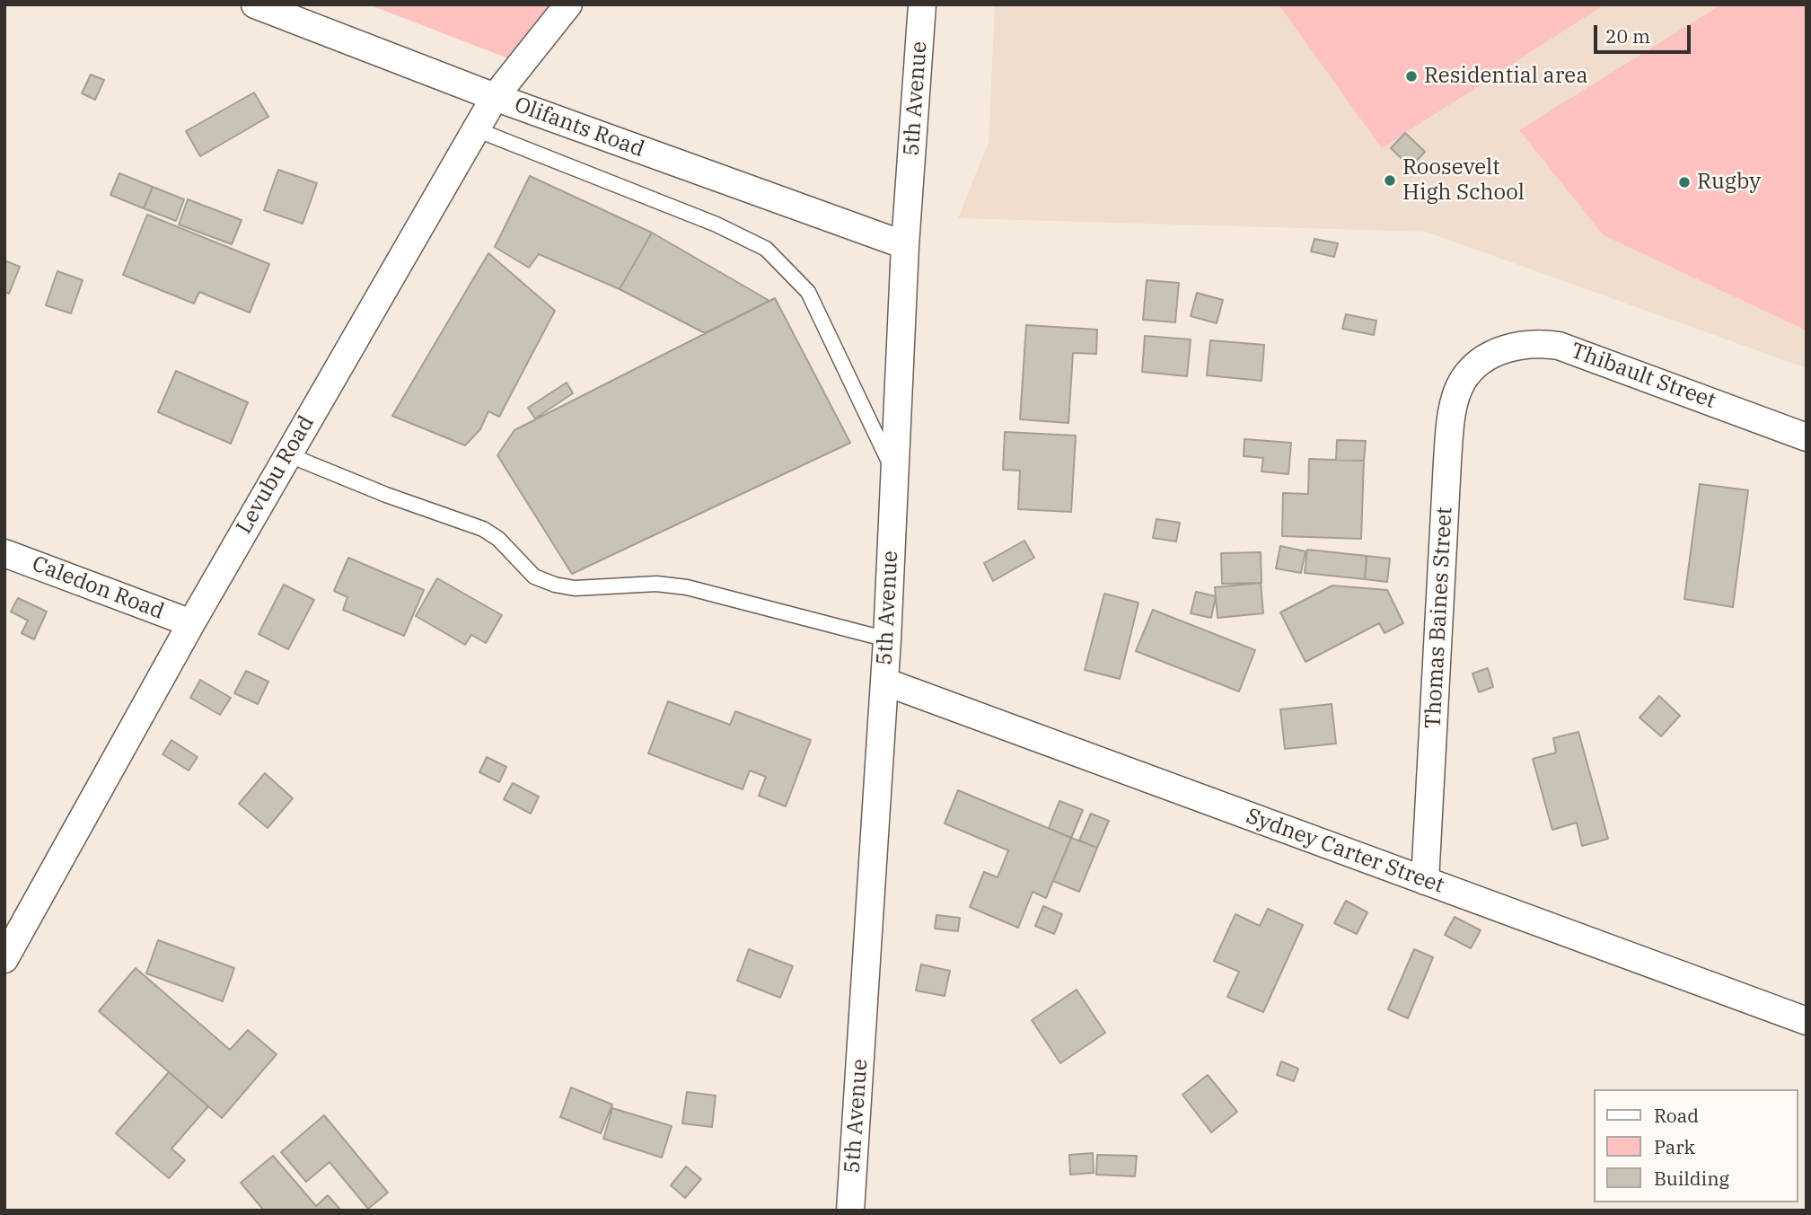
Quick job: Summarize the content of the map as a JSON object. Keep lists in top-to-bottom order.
{
  "streets": {
    "street": [
      "5th Avenue",
      "Olifants Road",
      "Thibault Street",
      "Levubu Road",
      "Caledon Road",
      "Thomas Baines Street",
      "Sydney Carter Street"
    ]
  },
  "crossings": [
    ["5th Avenue", "Olifants Road"],
    ["5th Avenue", "Sydney Carter Street"],
    ["Olifants Road", "Levubu Road"],
    ["Thibault Street", "Thomas Baines Street"],
    ["Levubu Road", "Caledon Road"],
    ["Thomas Baines Street", "Sydney Carter Street"]
  ],
  "places": ["Residential area", "Roosevelt High School", "Rugby"],
  "legend": ["Road", "Park", "Building"],
  "scale_bar": "20 m"
}
